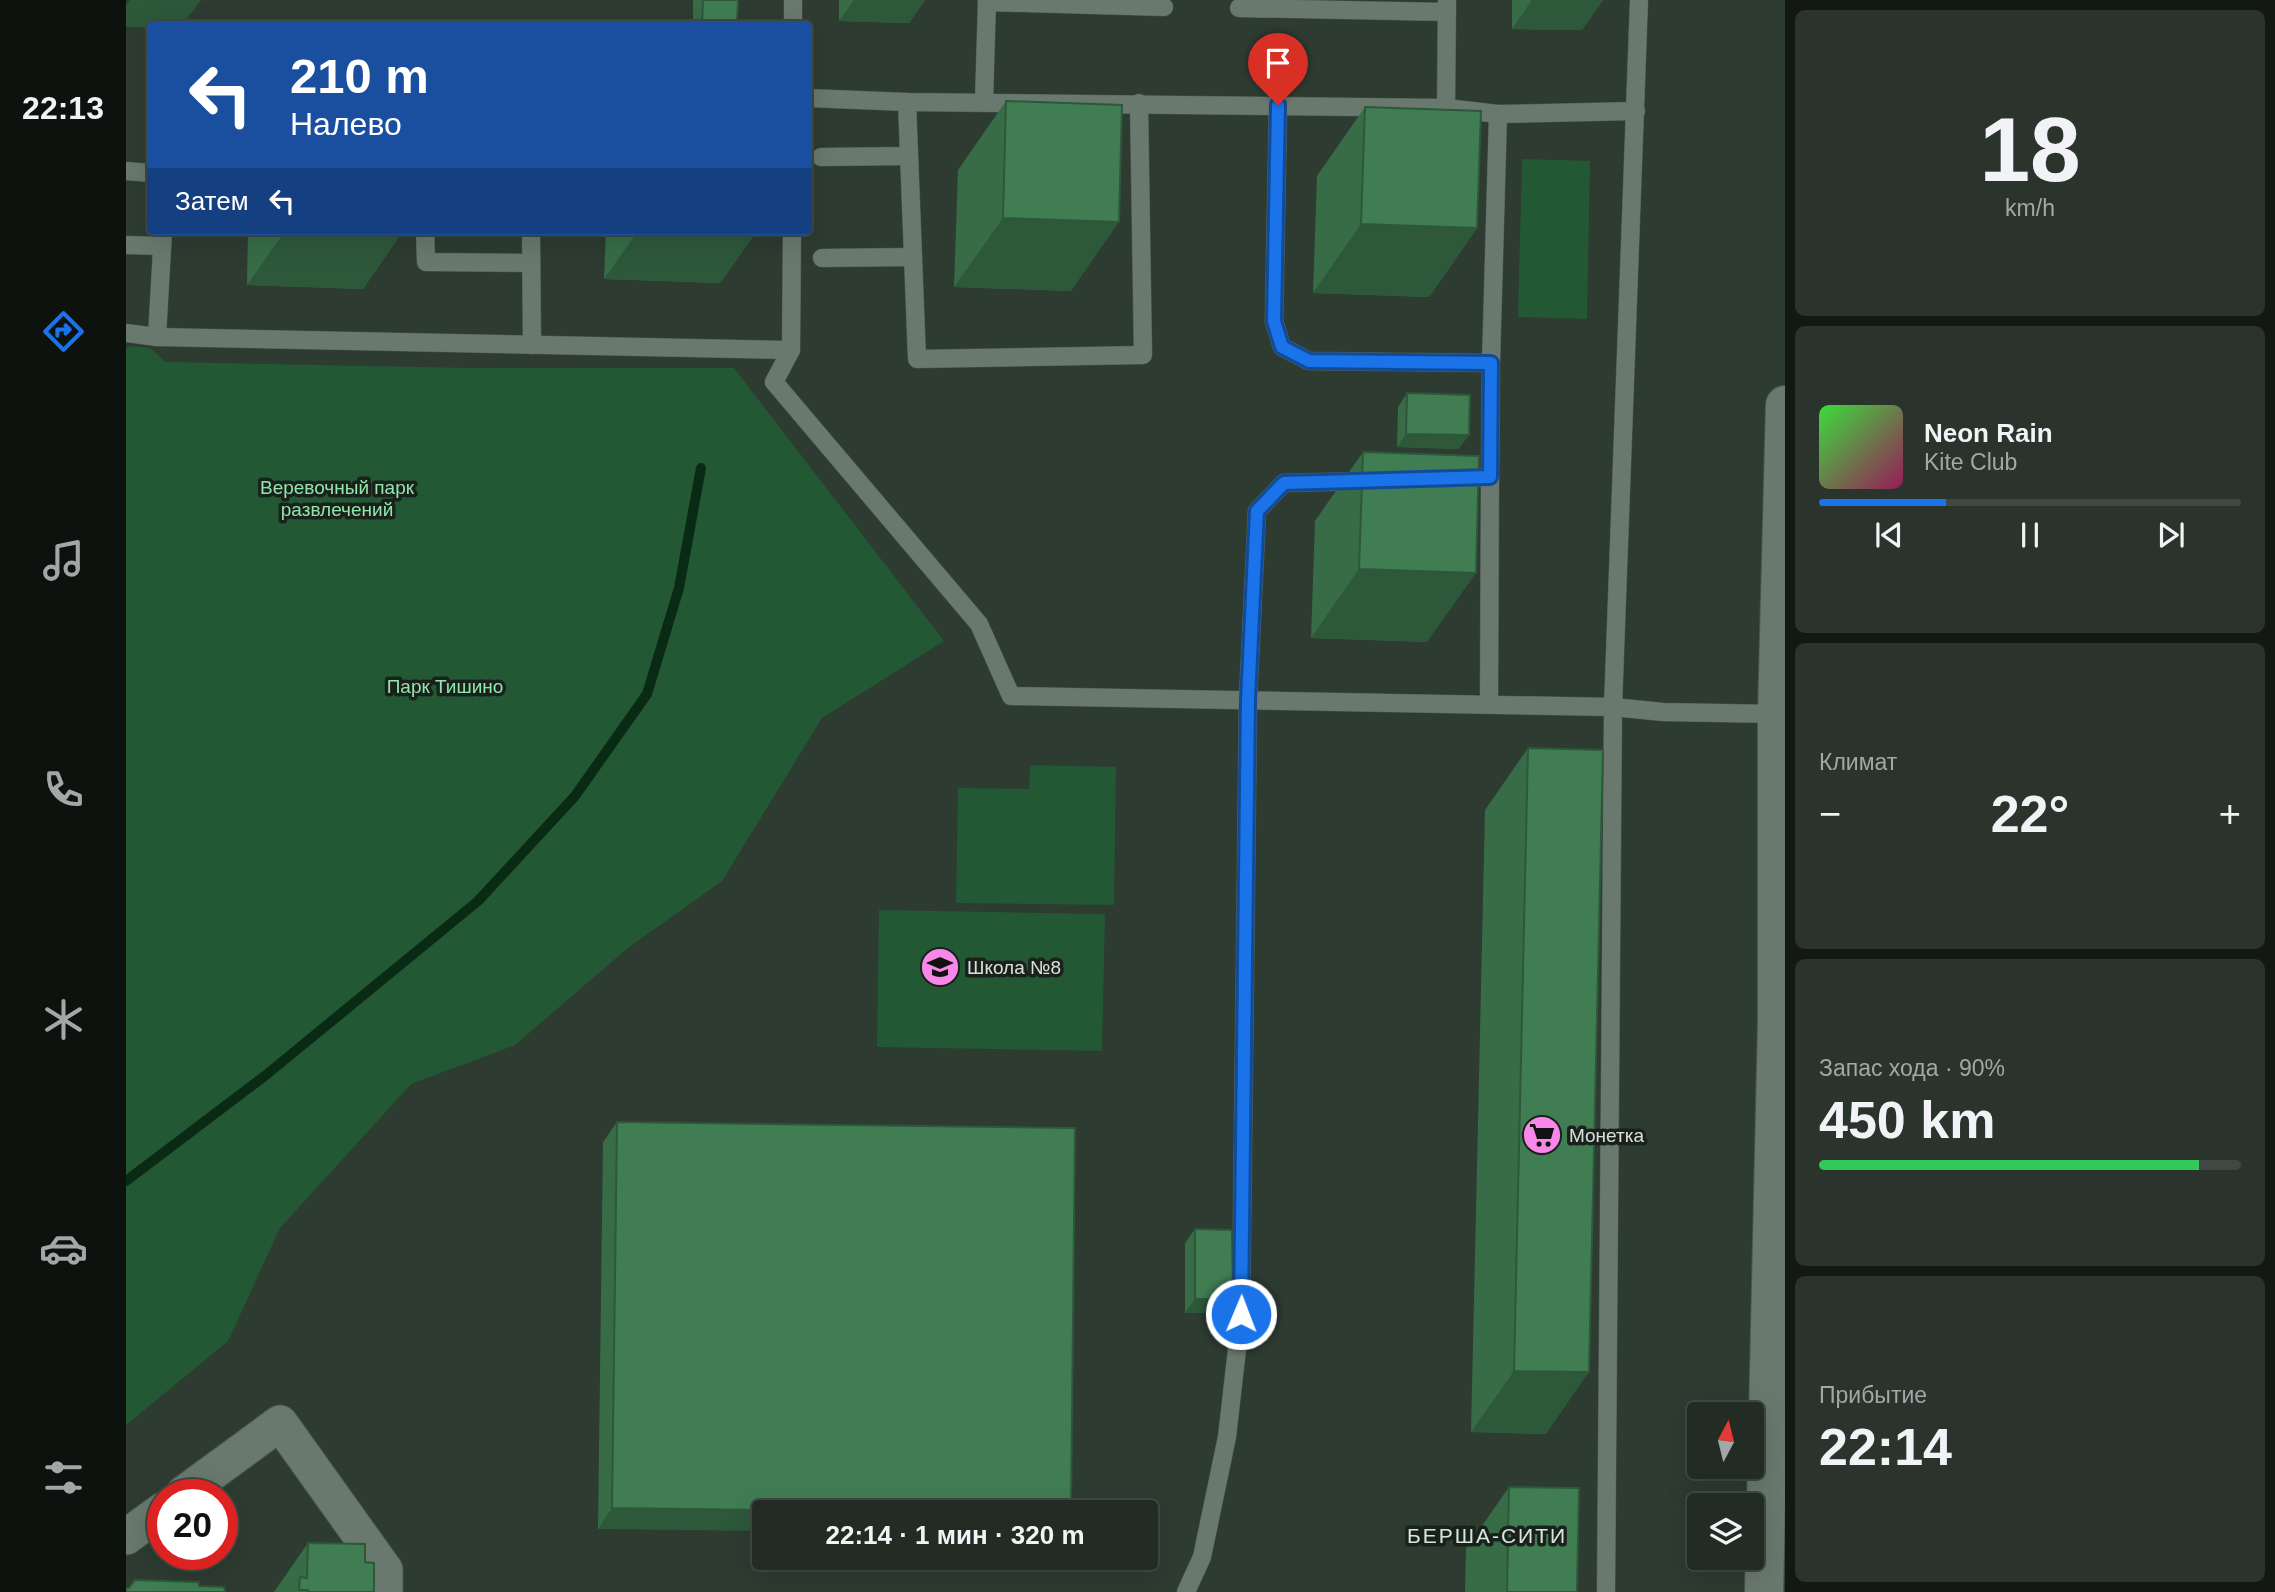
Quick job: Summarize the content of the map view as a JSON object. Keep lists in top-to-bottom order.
{
  "districts": ["БЕРША-СИТИ"],
  "parks": ["Веревочный парк развлечений", "Парк Тишино"],
  "places": {
    "school or university": ["Школа №8"],
    "supermarket": ["Монетка"]
  },
  "north": "top",
  "page": {
    "tabs": "22:13",
    "tile": [
      ["18", "km/h"],
      "Климат",
      ["Запас хода · 90%", "450 km"],
      ["Прибытие", "22:14"]
    ],
    "turn": ["210 m", "Налево"],
    "then": "Затем",
    "song": ["Neon Rain", "Kite Club"],
    "heat": ["−", "22°", "+"],
    "limit": "20",
    "trip": "22:14 · 1 мин · 320 m"
  }
}
